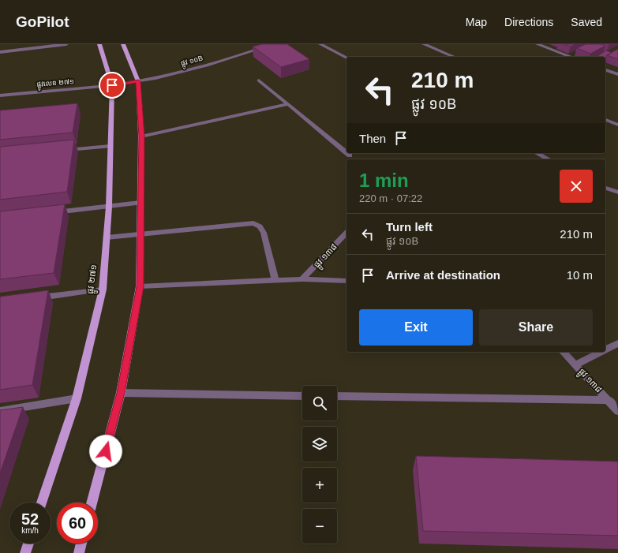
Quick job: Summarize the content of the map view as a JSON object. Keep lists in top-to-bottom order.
{
  "streets": {
    "main road": ["ផ្លូវ ២៧១"],
    "street": ["ផ្លូវ ១០B", "ផ្លូវលេខ ២៧១", "ផ្លូវ ១៣៨"]
  },
  "crossings": [
    ["ផ្លូវ ១០B", "ផ្លូវលេខ ២៧១"],
    ["ផ្លូវ ១០B", "ផ្លូវ ២៧១"],
    ["ផ្លូវលេខ ២៧១", "ផ្លូវ ២៧១"]
  ],
  "page": {
    "header": "GoPilot",
    "nav": ["Map", "Directions", "Saved"],
    "turn": ["210 m", "ផ្លូវ ១០B"],
    "then": "Then",
    "heading": ["1 min", "220 m · 07:22"],
    "list": [
      {
        "name": "Turn left",
        "note": "ផ្លូវ ១០B",
        "value": "210 m"
      },
      {
        "name": "Arrive at destination",
        "value": "10 m"
      }
    ],
    "buttons": ["Exit", "Share"],
    "map_buttons": ["+", "−"],
    "speed": "52 km/h",
    "limit": "60"
  }
}
